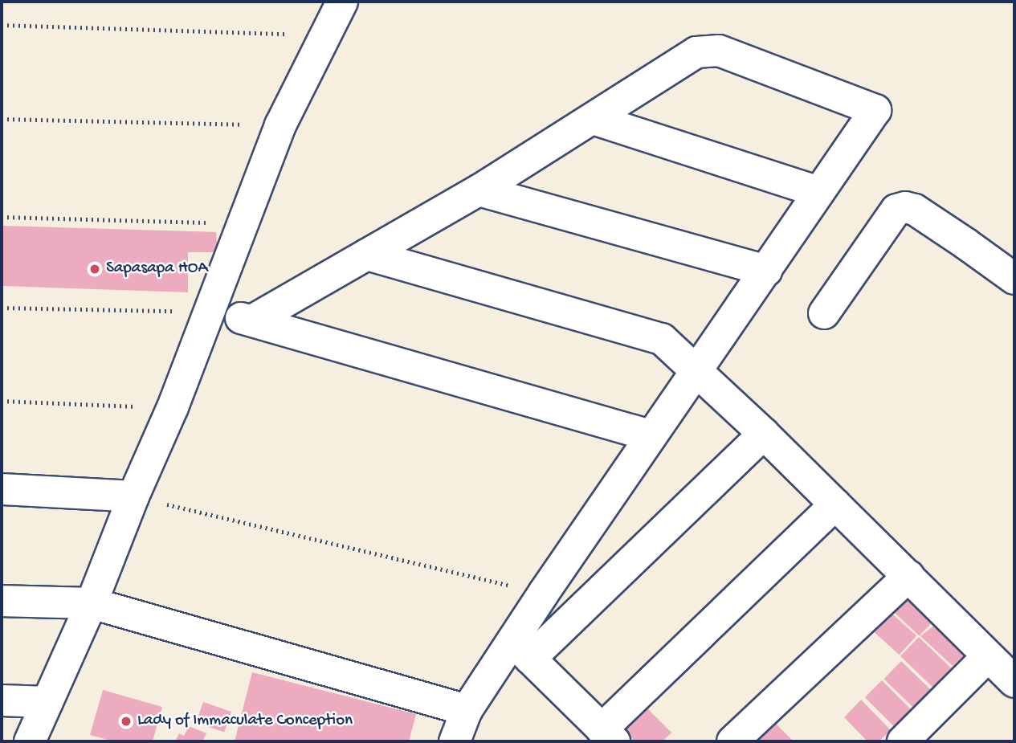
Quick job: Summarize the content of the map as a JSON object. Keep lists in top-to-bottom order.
{
  "places": ["Sapasapa HOA", "Lady of Immaculate Conception"]
}
